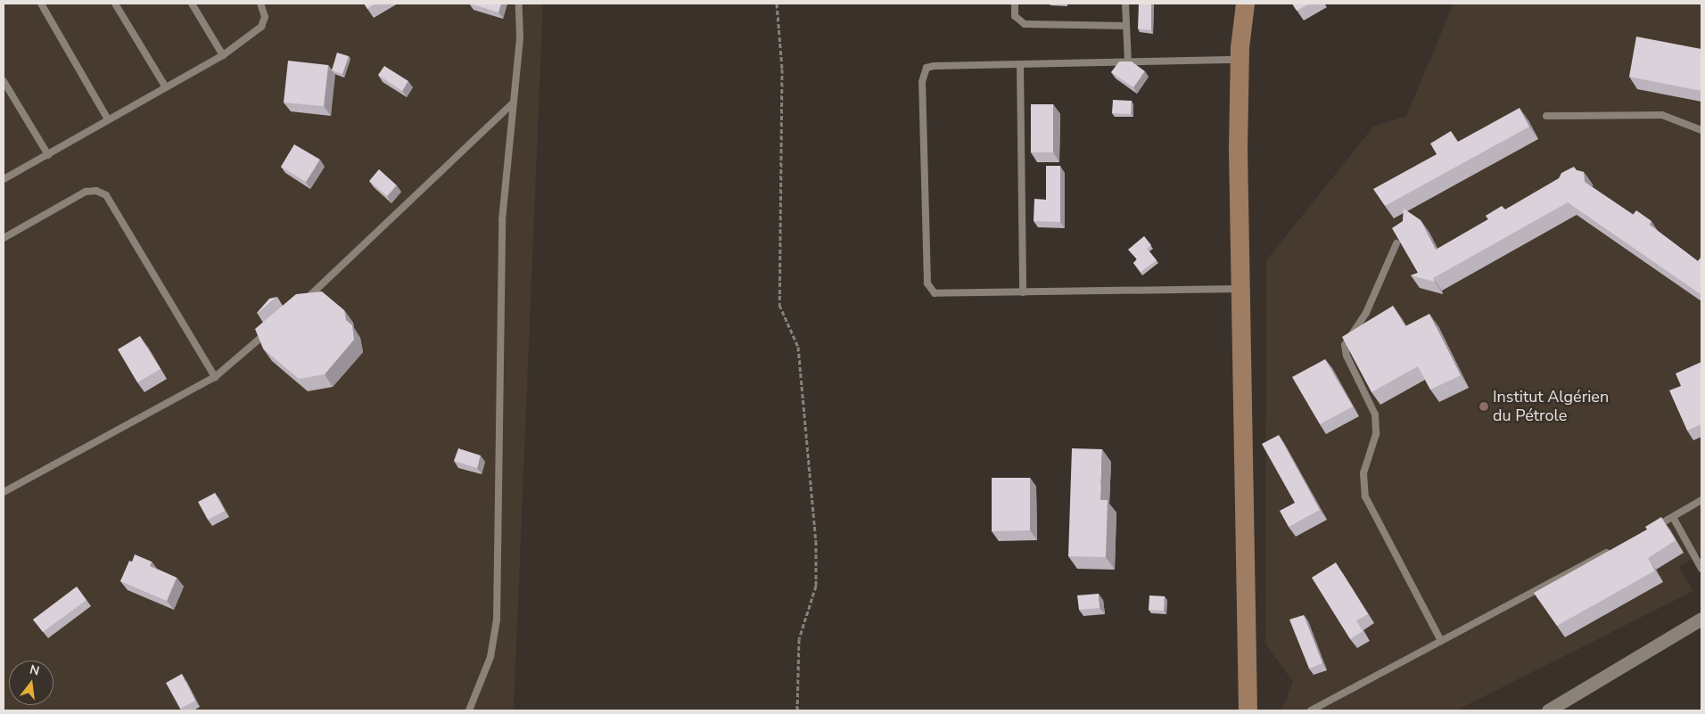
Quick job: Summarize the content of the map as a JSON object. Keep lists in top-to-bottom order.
{
  "places": ["Institut Algérien du Pétrole"],
  "north": "top"
}
